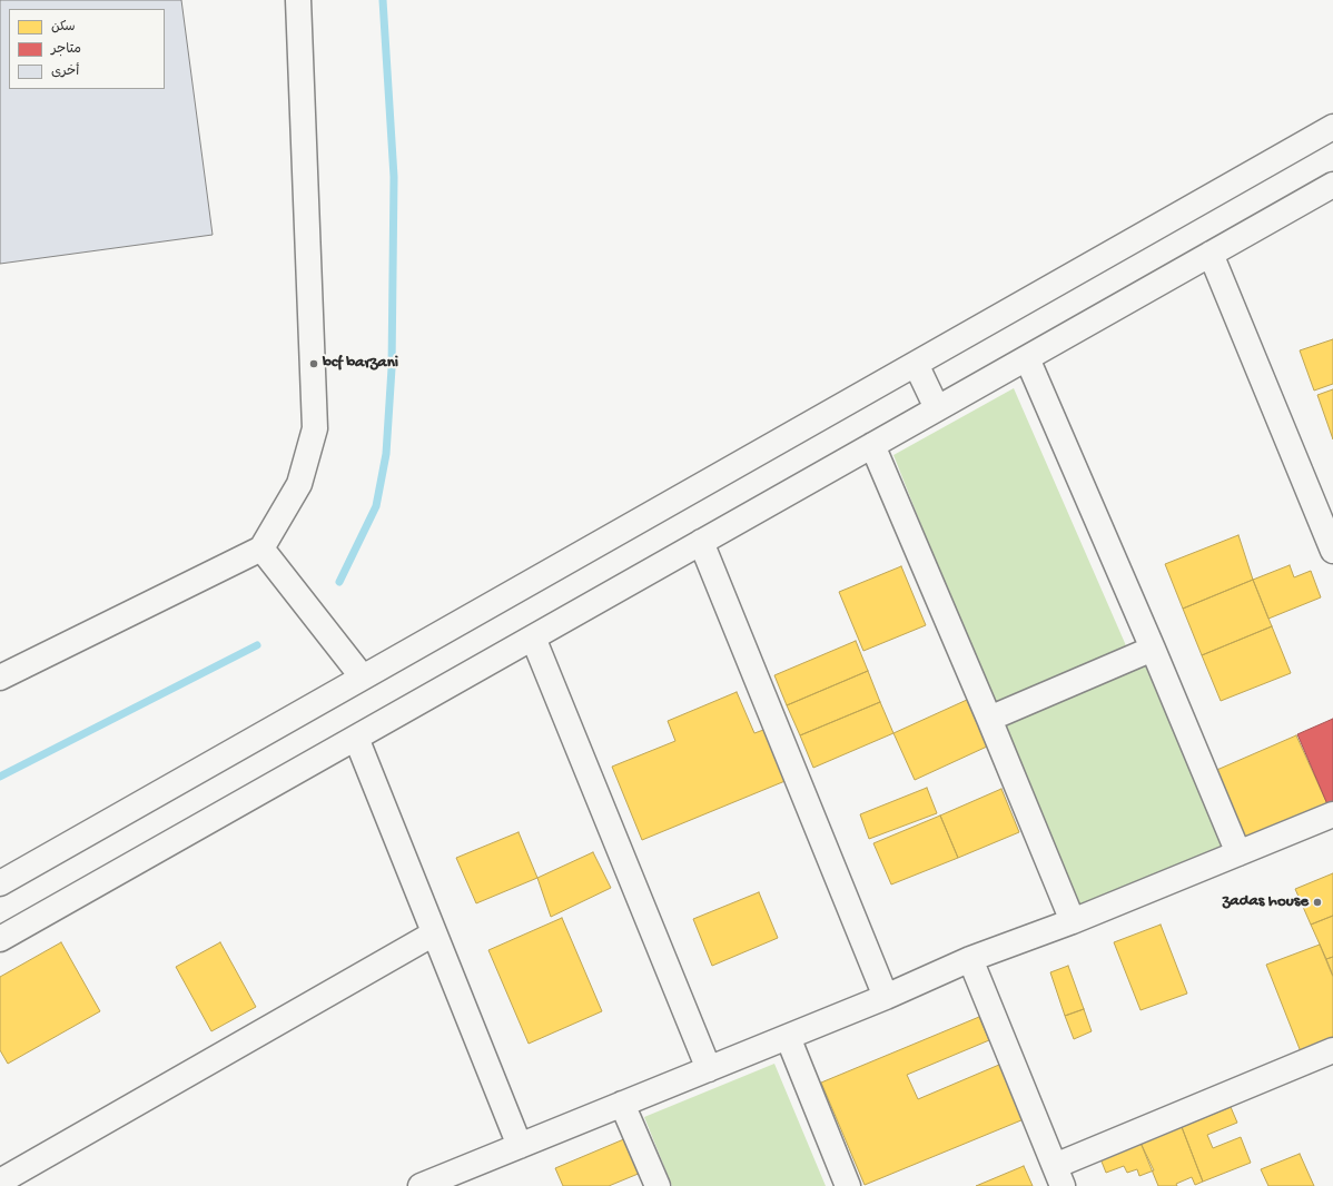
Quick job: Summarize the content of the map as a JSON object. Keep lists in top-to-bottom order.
{
  "places": ["bcf barzani", "zadas house"],
  "legend": ["سكن", "متاجر", "أخرى"]
}
